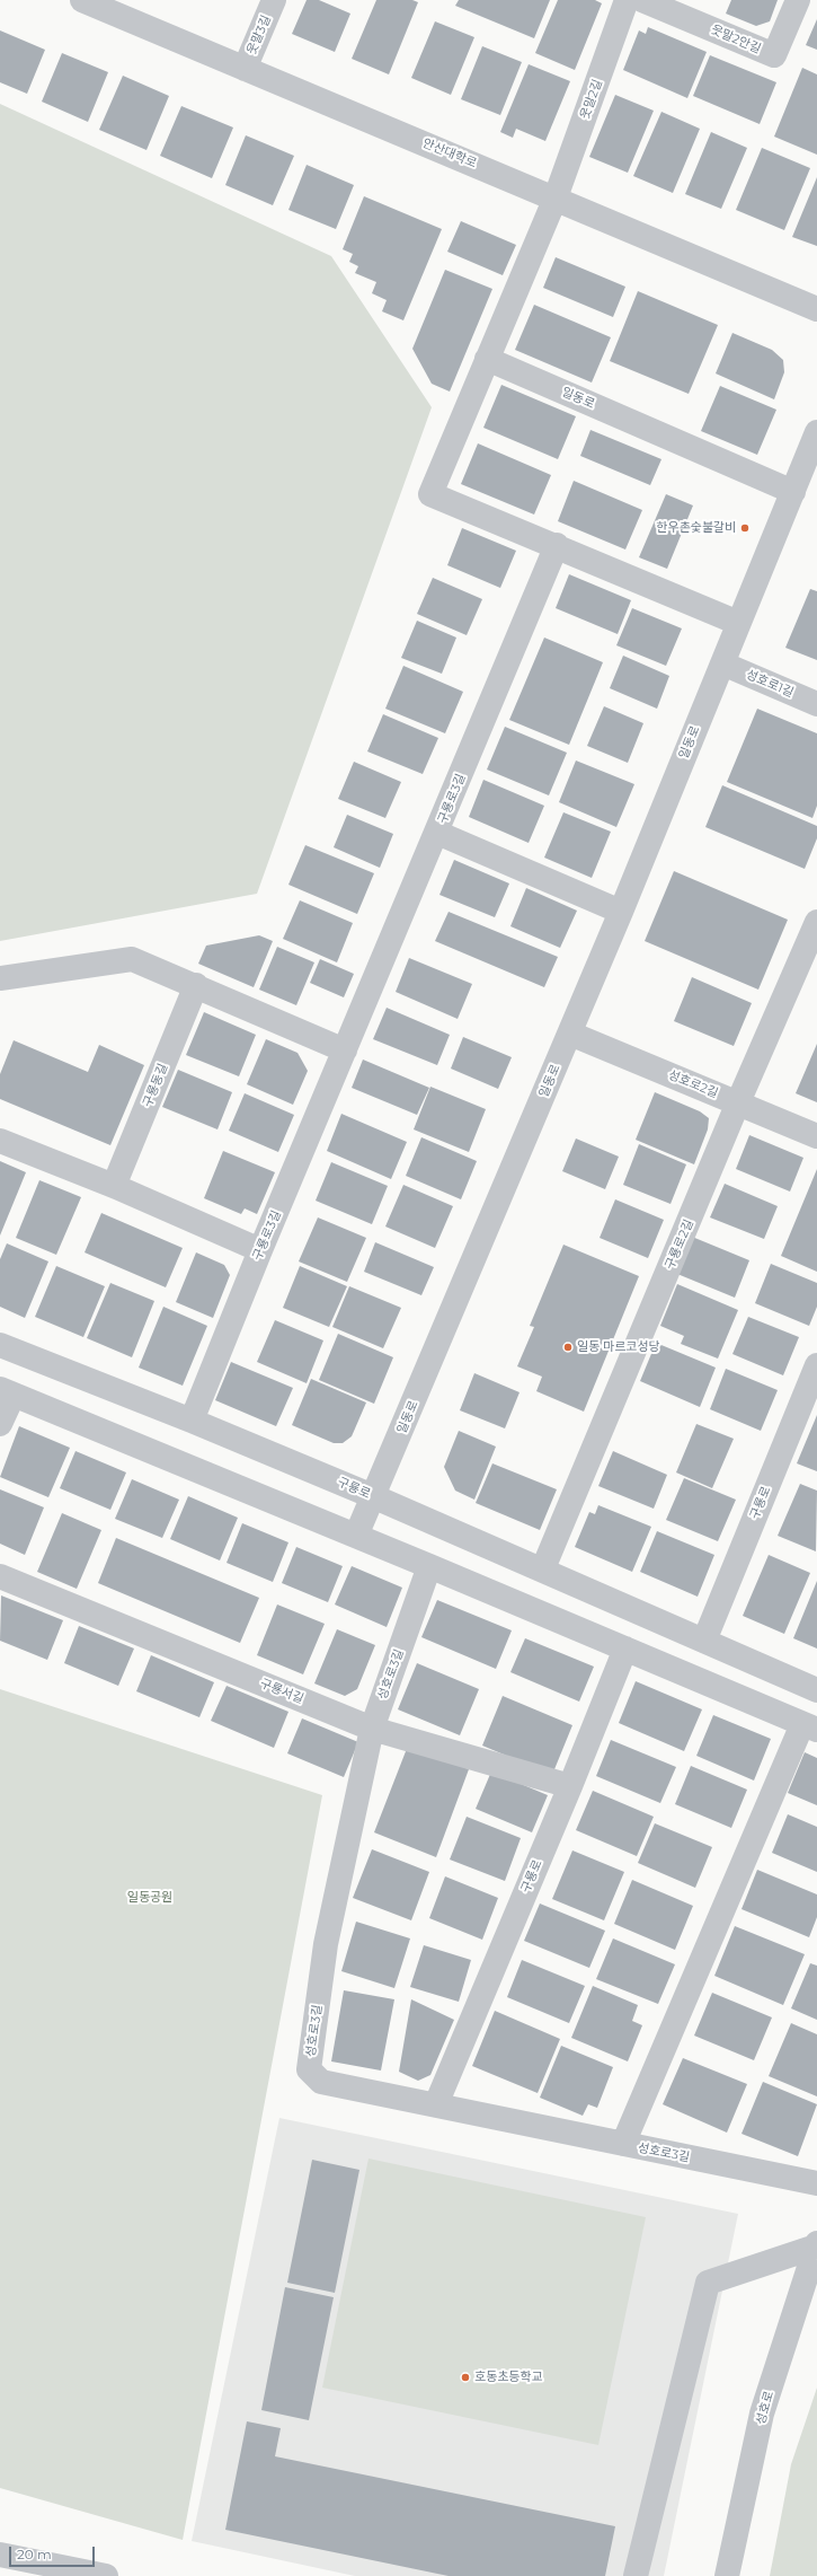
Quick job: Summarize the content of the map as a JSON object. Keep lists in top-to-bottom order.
{
  "streets": {
    "street": [
      "웃말3길",
      "웃말2안길",
      "웃말2길",
      "안산대학로",
      "일동로",
      "성호로1길",
      "구룡로3길",
      "성호로2길",
      "구룡동길",
      "구룡로2길",
      "구룡로",
      "성호로3길",
      "구룡서길",
      "성호로"
    ]
  },
  "crossings": [
    ["웃말3길", "안산대학로"],
    ["웃말2길", "안산대학로"],
    ["웃말2길", "일동로"],
    ["웃말2길", "구룡로3길"],
    ["일동로", "성호로1길"],
    ["일동로", "성호로2길"],
    ["일동로", "구룡로"],
    ["구룡로3길", "구룡로"],
    ["성호로2길", "구룡로2길"],
    ["구룡로2길", "구룡로"],
    ["구룡로", "성호로3길"],
    ["구룡로", "구룡서길"],
    ["성호로3길", "구룡서길"]
  ],
  "parks": ["일동공원"],
  "places": ["한우촌숯불갈비", "일동 마르코성당", "호동초등학교"],
  "scale_bar": "20 m"
}
